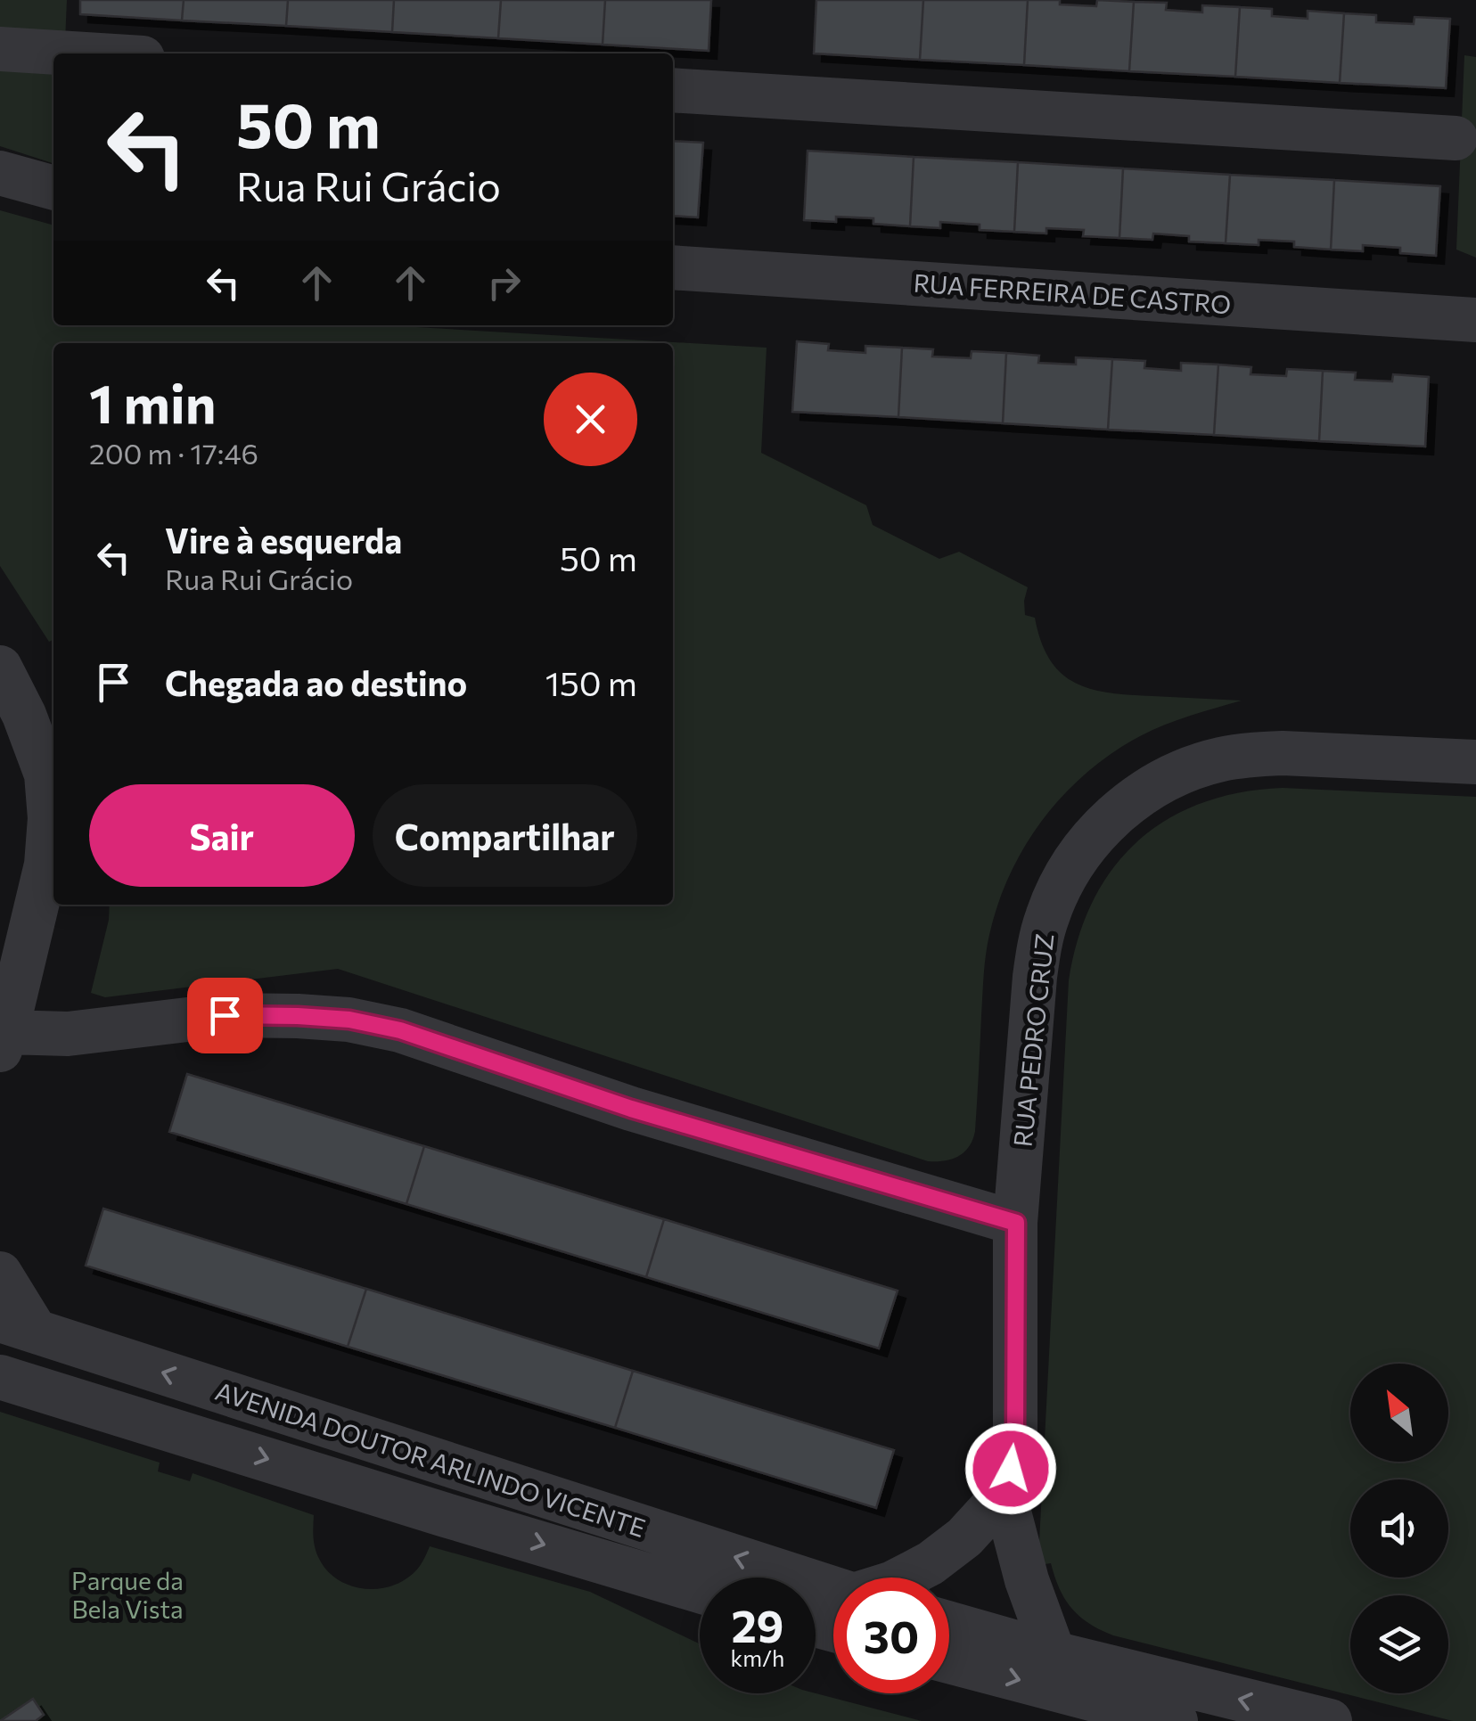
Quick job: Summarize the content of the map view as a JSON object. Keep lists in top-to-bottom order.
{
  "streets": {
    "street": ["RUA FERREIRA DE CASTRO", "RUA PEDRO CRUZ", "AVENIDA DOUTOR ARLINDO VICENTE"]
  },
  "parks": ["Parque da Bela Vista"],
  "north": "top left",
  "page": {
    "turn": ["50 m", "Rua Rui Grácio"],
    "heading": ["1 min", "200 m · 17:46"],
    "list": [
      {
        "name": "Vire à esquerda",
        "note": "Rua Rui Grácio",
        "value": "50 m"
      },
      {
        "name": "Chegada ao destino",
        "value": "150 m"
      }
    ],
    "buttons": ["Sair", "Compartilhar"],
    "speed": "29 km/h",
    "limit": "30"
  }
}
